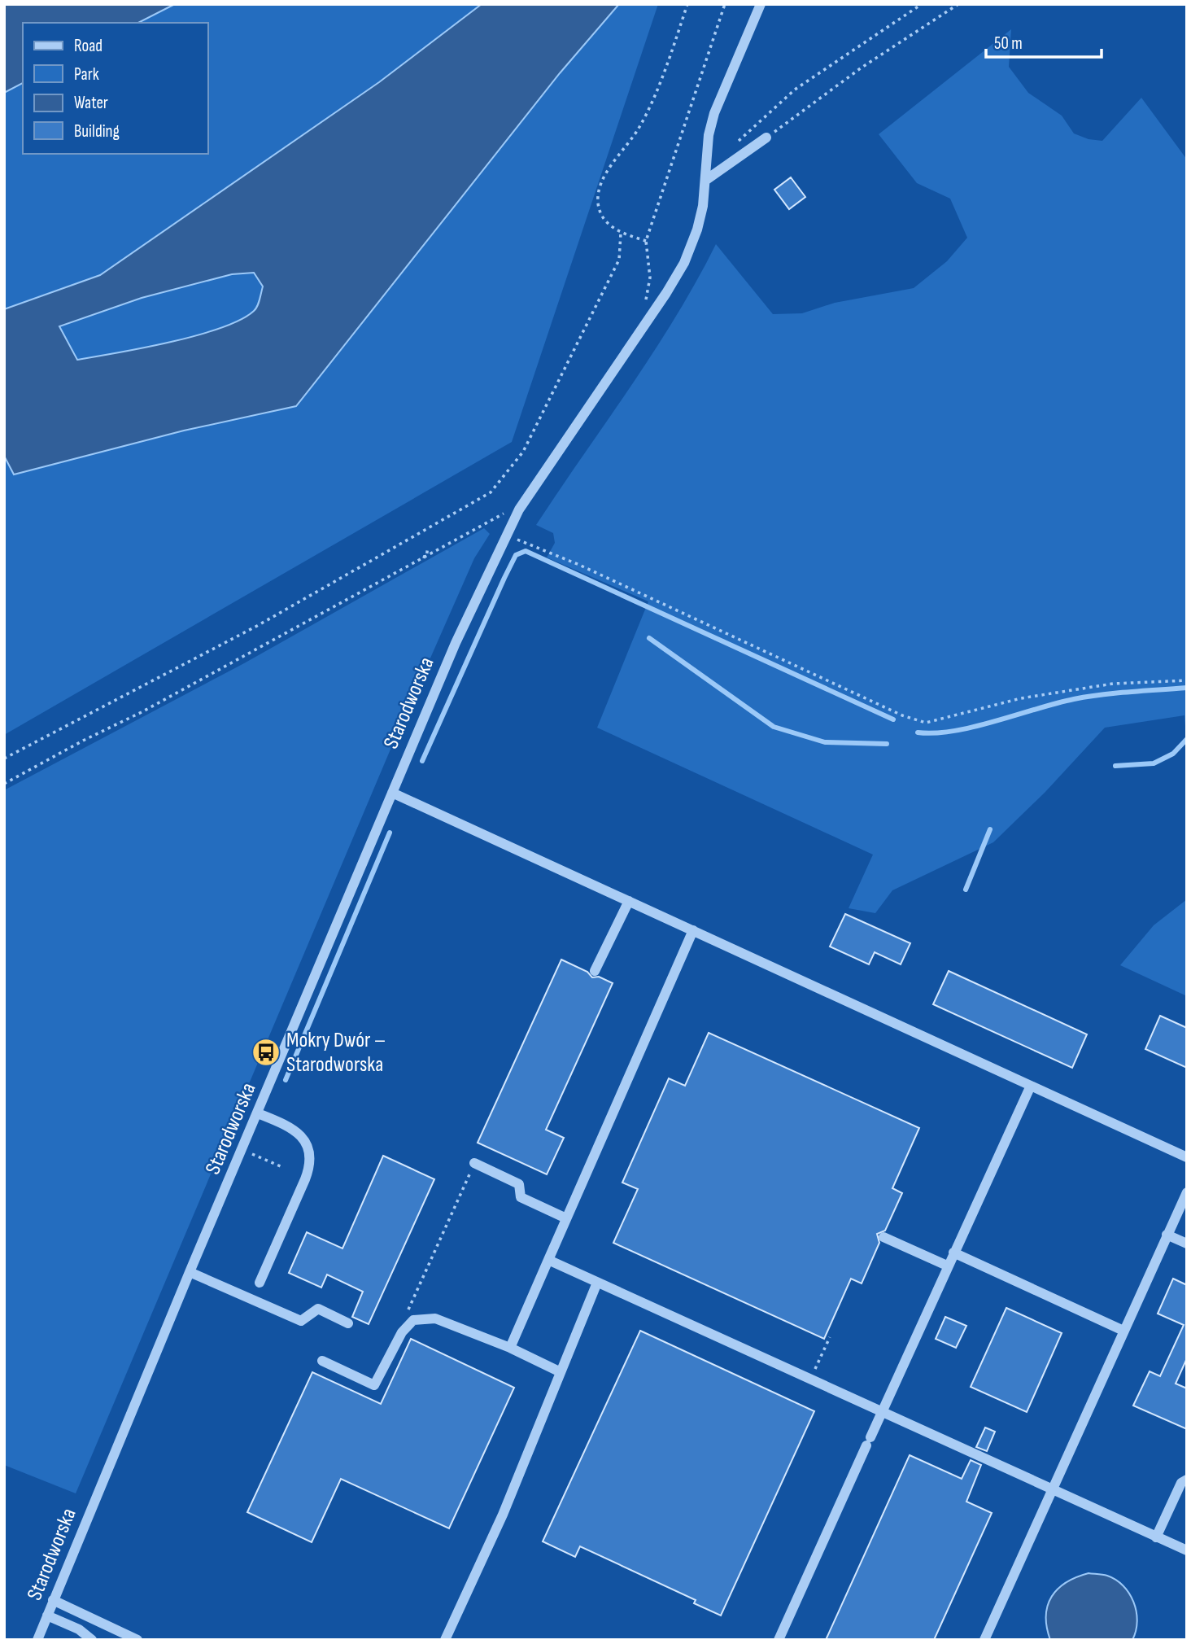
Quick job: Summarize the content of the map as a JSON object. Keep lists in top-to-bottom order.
{
  "streets": {
    "street": ["Starodworska"]
  },
  "places": {
    "bus stop": ["Mokry Dwór – Starodworska"]
  },
  "legend": [
    "Road",
    "Park",
    "Water",
    "Building"
  ],
  "scale_bar": "50 m"
}
